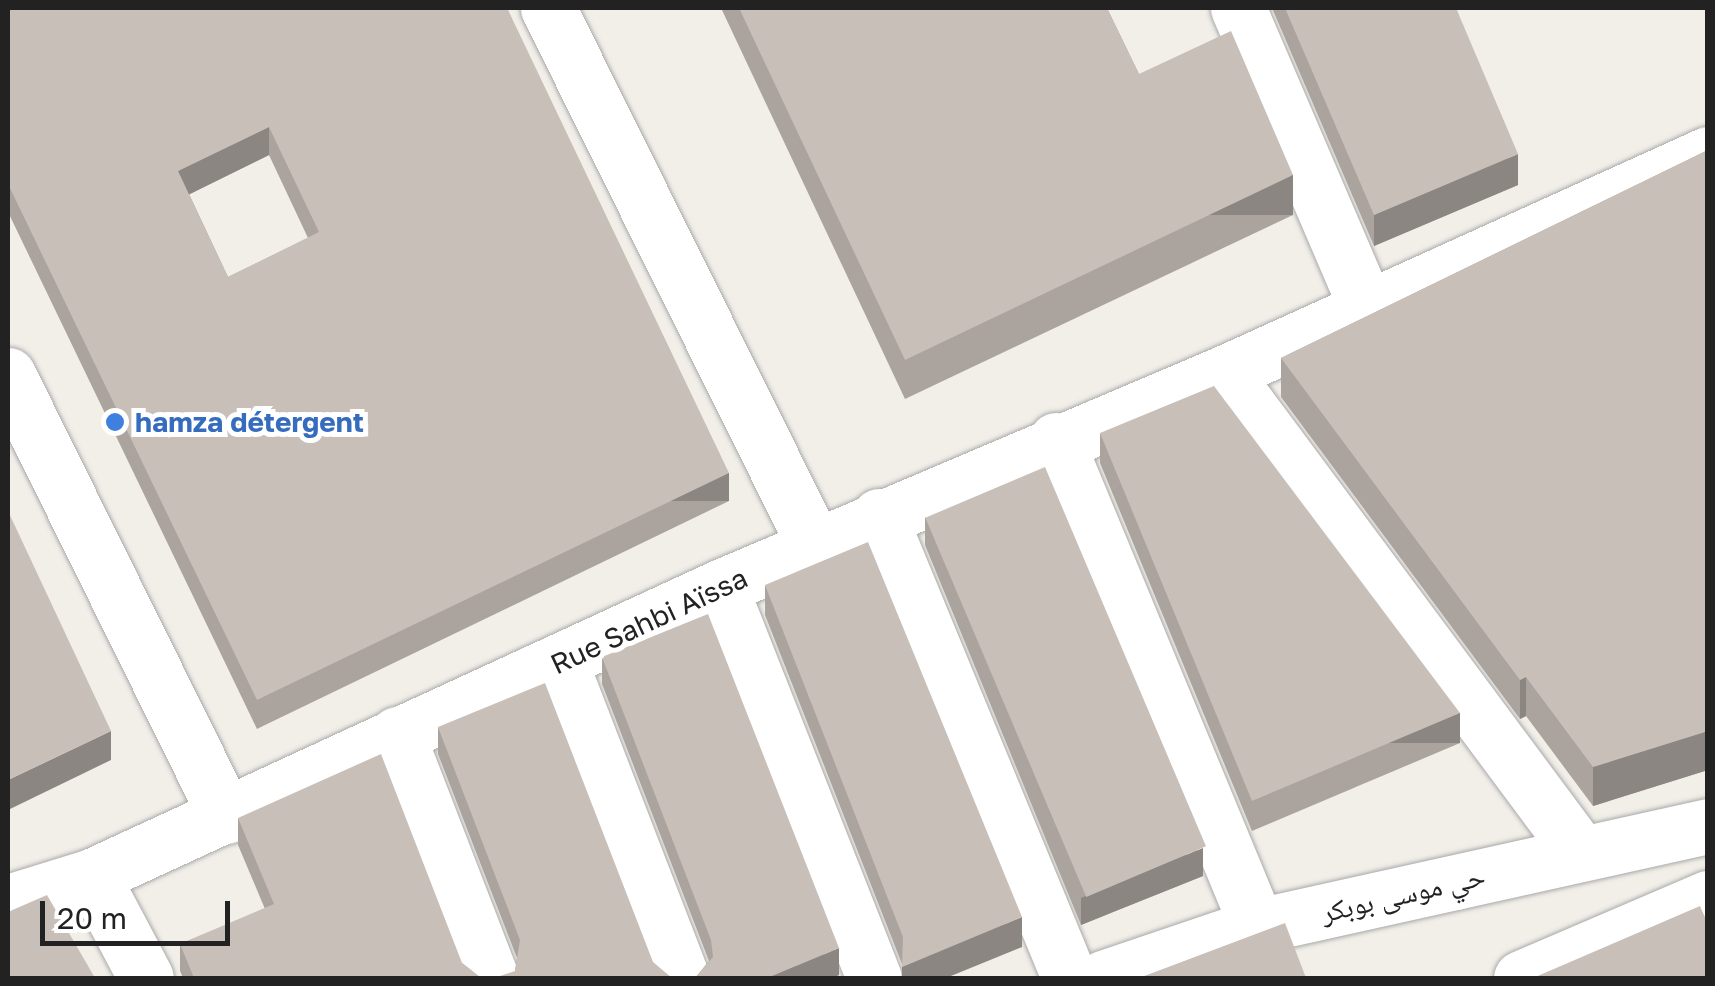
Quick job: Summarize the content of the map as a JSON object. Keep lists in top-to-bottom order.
{
  "streets": {
    "street": ["Rue Sahbi Aïssa", "حي موسى بوبكر"]
  },
  "places": ["hamza détergent"],
  "scale_bar": "20 m"
}
